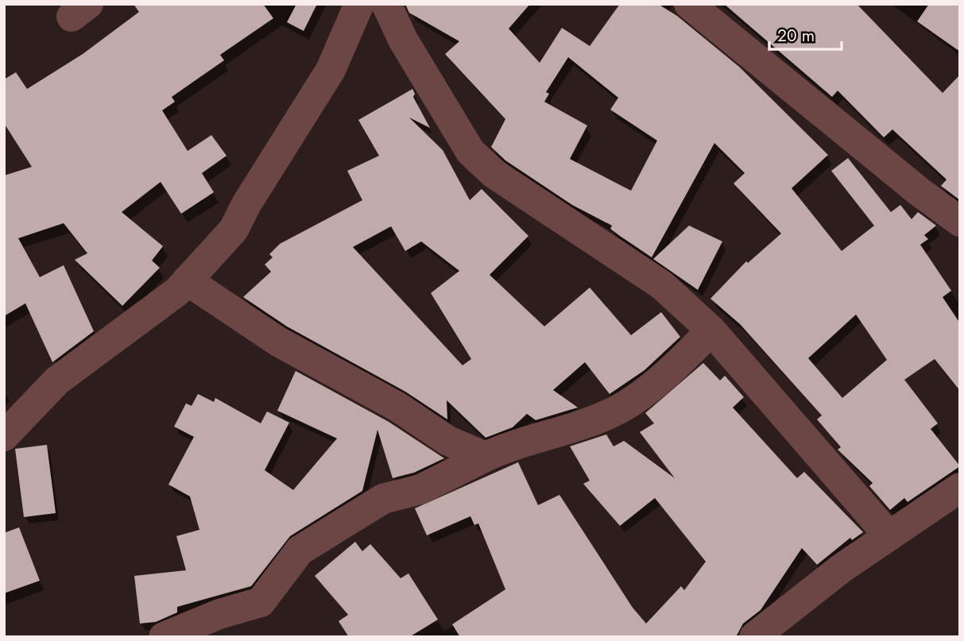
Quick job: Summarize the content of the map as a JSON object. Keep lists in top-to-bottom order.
{
  "scale_bar": "20 m"
}
